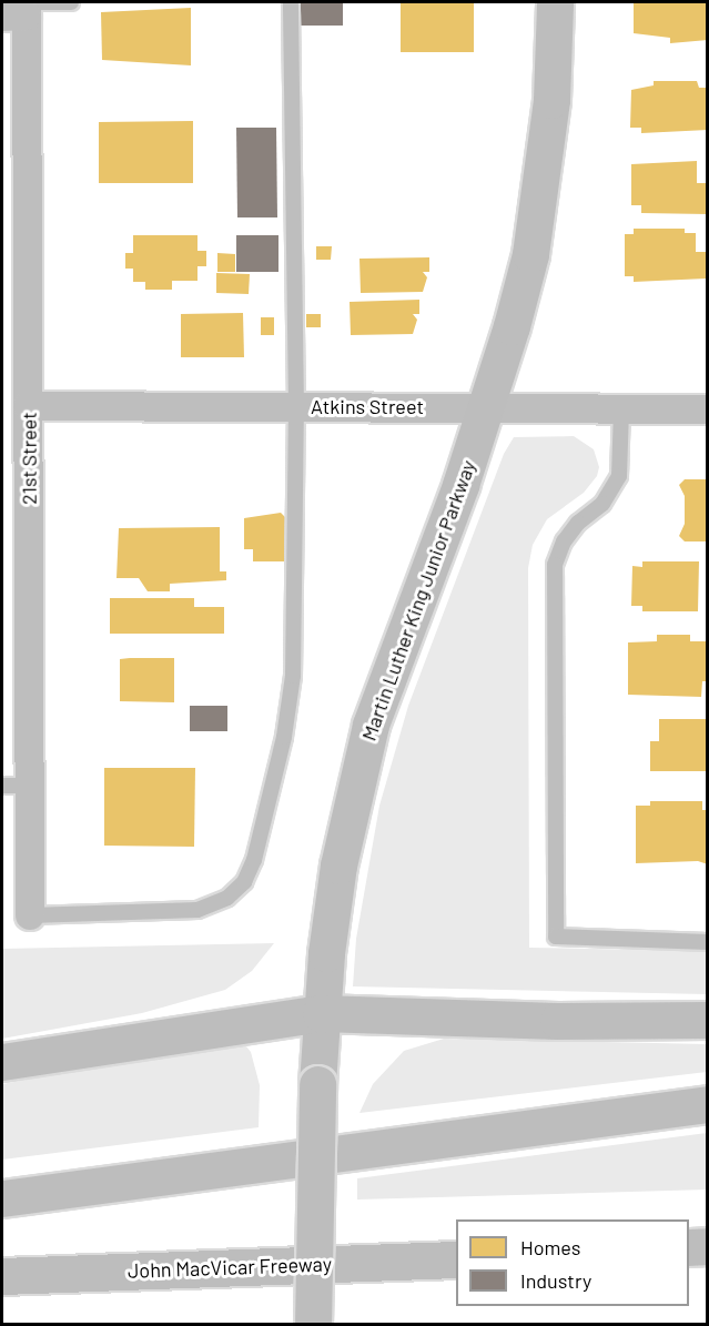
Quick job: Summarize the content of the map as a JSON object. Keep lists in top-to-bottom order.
{
  "streets": {
    "main road": ["Martin Luther King Junior Parkway", "John MacVicar Freeway"],
    "street": ["Atkins Street", "21st Street"]
  },
  "crossings": [
    ["Atkins Street", "21st Street"],
    ["Atkins Street", "Martin Luther King Junior Parkway"]
  ],
  "legend": ["Homes", "Industry"]
}
